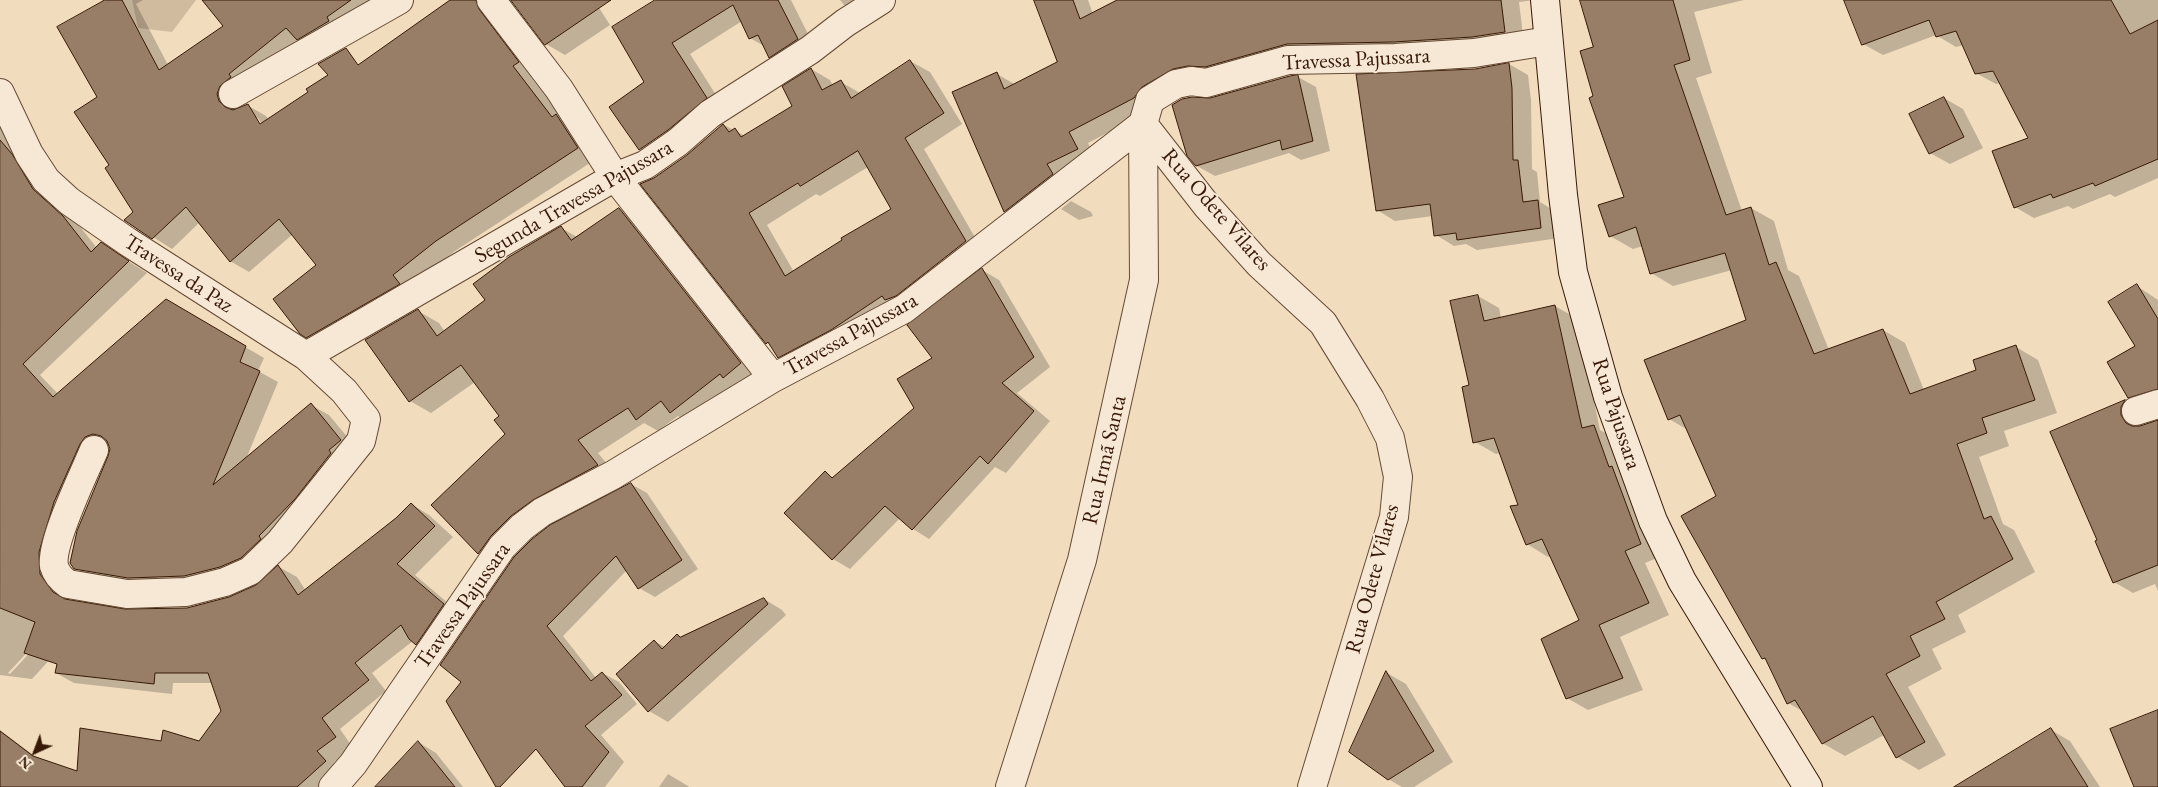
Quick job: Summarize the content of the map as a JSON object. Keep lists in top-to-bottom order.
{
  "streets": {
    "street": [
      "Travessa Pajussara",
      "Segunda Travessa Pajussara",
      "Rua Odete Vilares",
      "Travessa da Paz",
      "Rua Pajussara",
      "Rua Irmã Santa"
    ]
  },
  "crossings": [
    ["Travessa Pajussara", "Rua Odete Vilares"],
    ["Travessa Pajussara", "Rua Pajussara"],
    ["Travessa Pajussara", "Rua Irmã Santa"],
    ["Segunda Travessa Pajussara", "Travessa da Paz"],
    ["Rua Odete Vilares", "Rua Irmã Santa"]
  ],
  "north": "bottom left"
}
